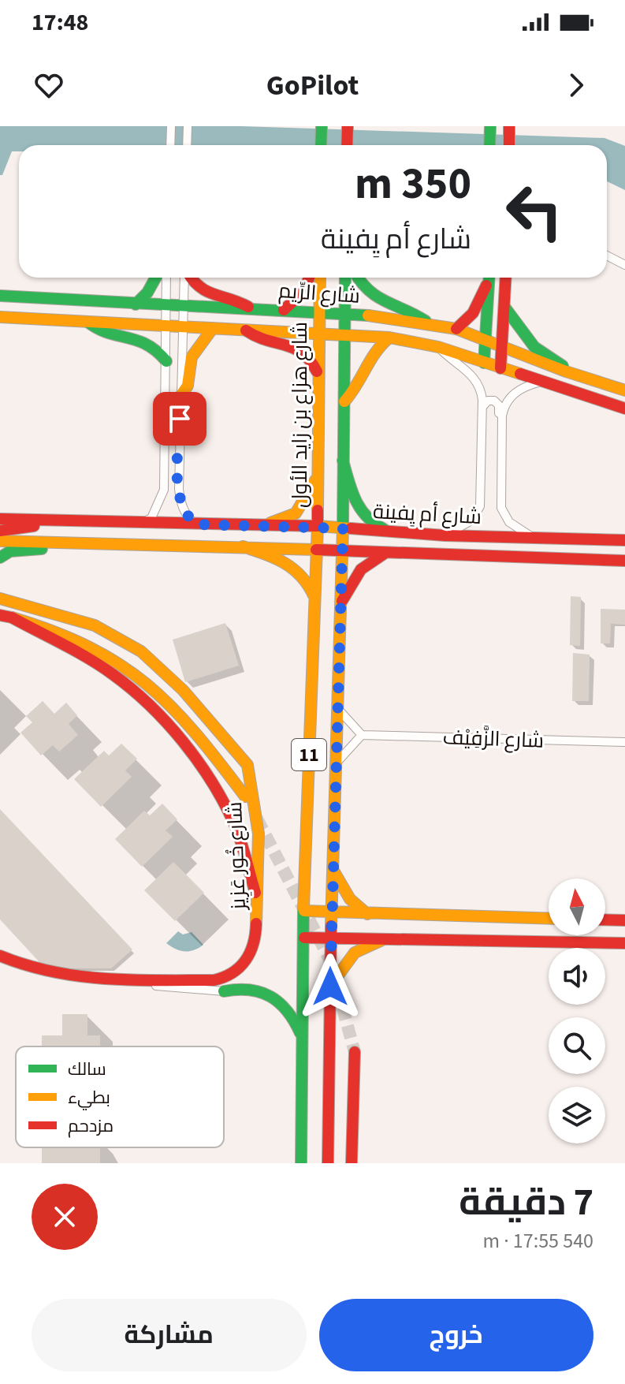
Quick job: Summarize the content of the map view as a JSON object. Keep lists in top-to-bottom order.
{
  "streets": {
    "main road": [
      "شارع الرِّيم",
      "شارع هزاع بن زايد الأول",
      "شارع أم يِفينة",
      "11",
      "شارع خُور عَزِيز"
    ],
    "street": ["شارع الزَّفِيْف"]
  },
  "crossings": [
    ["شارع الرِّيم", "شارع هزاع بن زايد الأول"],
    ["شارع الرِّيم", "شارع أم يِفينة"],
    ["شارع الرِّيم", "11"],
    ["شارع هزاع بن زايد الأول", "شارع أم يِفينة"],
    ["شارع أم يِفينة", "11"]
  ],
  "legend": ["سالك", "بطيء", "مزدحم"],
  "north": "top",
  "page": {
    "status": "17:48",
    "header": "GoPilot",
    "turn": ["350 m", "شارع أم يِفينة"],
    "heading": ["7 دقيقة", "540 m · 17:55"],
    "buttons": ["خروج", "مشاركة"]
  }
}
